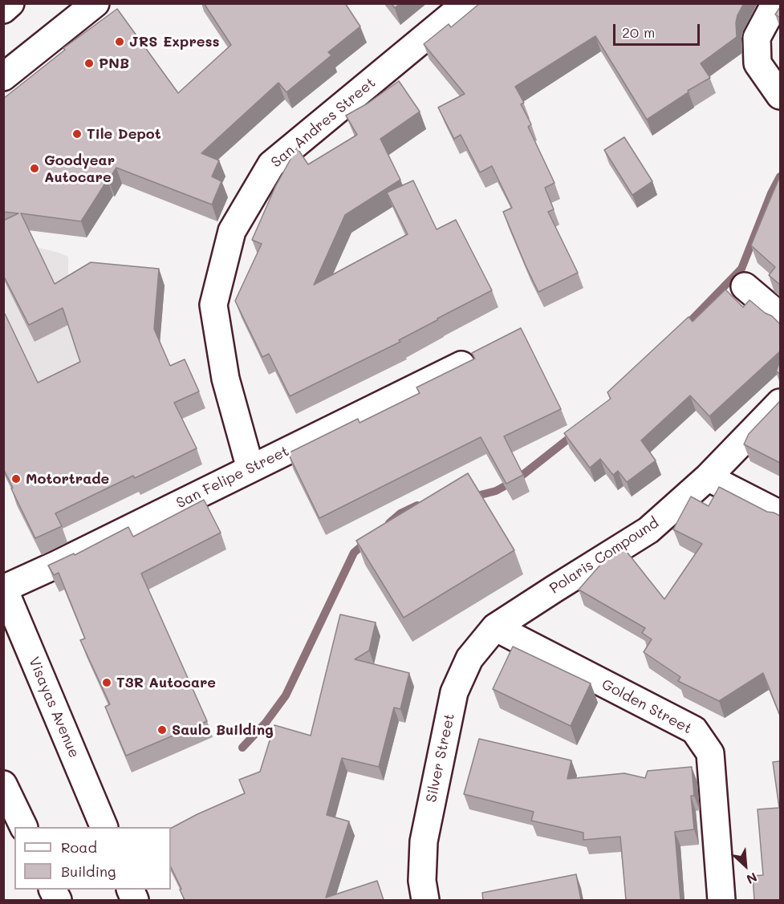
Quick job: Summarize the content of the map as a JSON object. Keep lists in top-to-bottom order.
{
  "streets": {
    "street": [
      "San Andres Street",
      "San Felipe Street",
      "Polaris Compound",
      "Golden Street",
      "Visayas Avenue",
      "Silver Street"
    ]
  },
  "crossings": [
    ["San Andres Street", "San Felipe Street"],
    ["San Felipe Street", "Visayas Avenue"],
    ["Polaris Compound", "Golden Street"],
    ["Polaris Compound", "Silver Street"],
    ["Golden Street", "Silver Street"]
  ],
  "places": [
    "JRS Express",
    "PNB",
    "Tile Depot",
    "Goodyear Autocare",
    "Motortrade",
    "T3R Autocare",
    "Saulo Building"
  ],
  "legend": ["Road", "Building"],
  "scale_bar": "20 m",
  "north": "bottom right"
}
